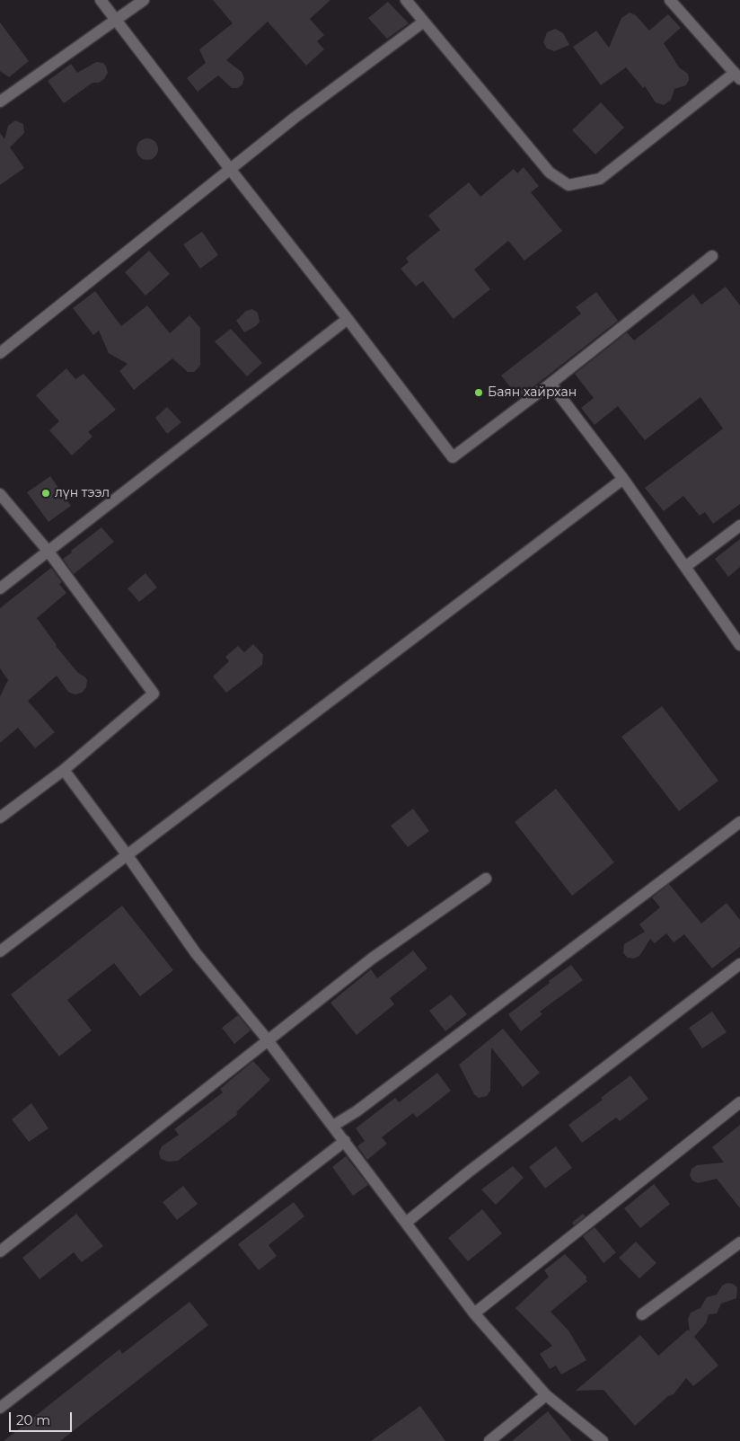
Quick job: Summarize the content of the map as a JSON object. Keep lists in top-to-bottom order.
{
  "places": ["Баян хайрхан", "лүн тээл"],
  "scale_bar": "20 m"
}
